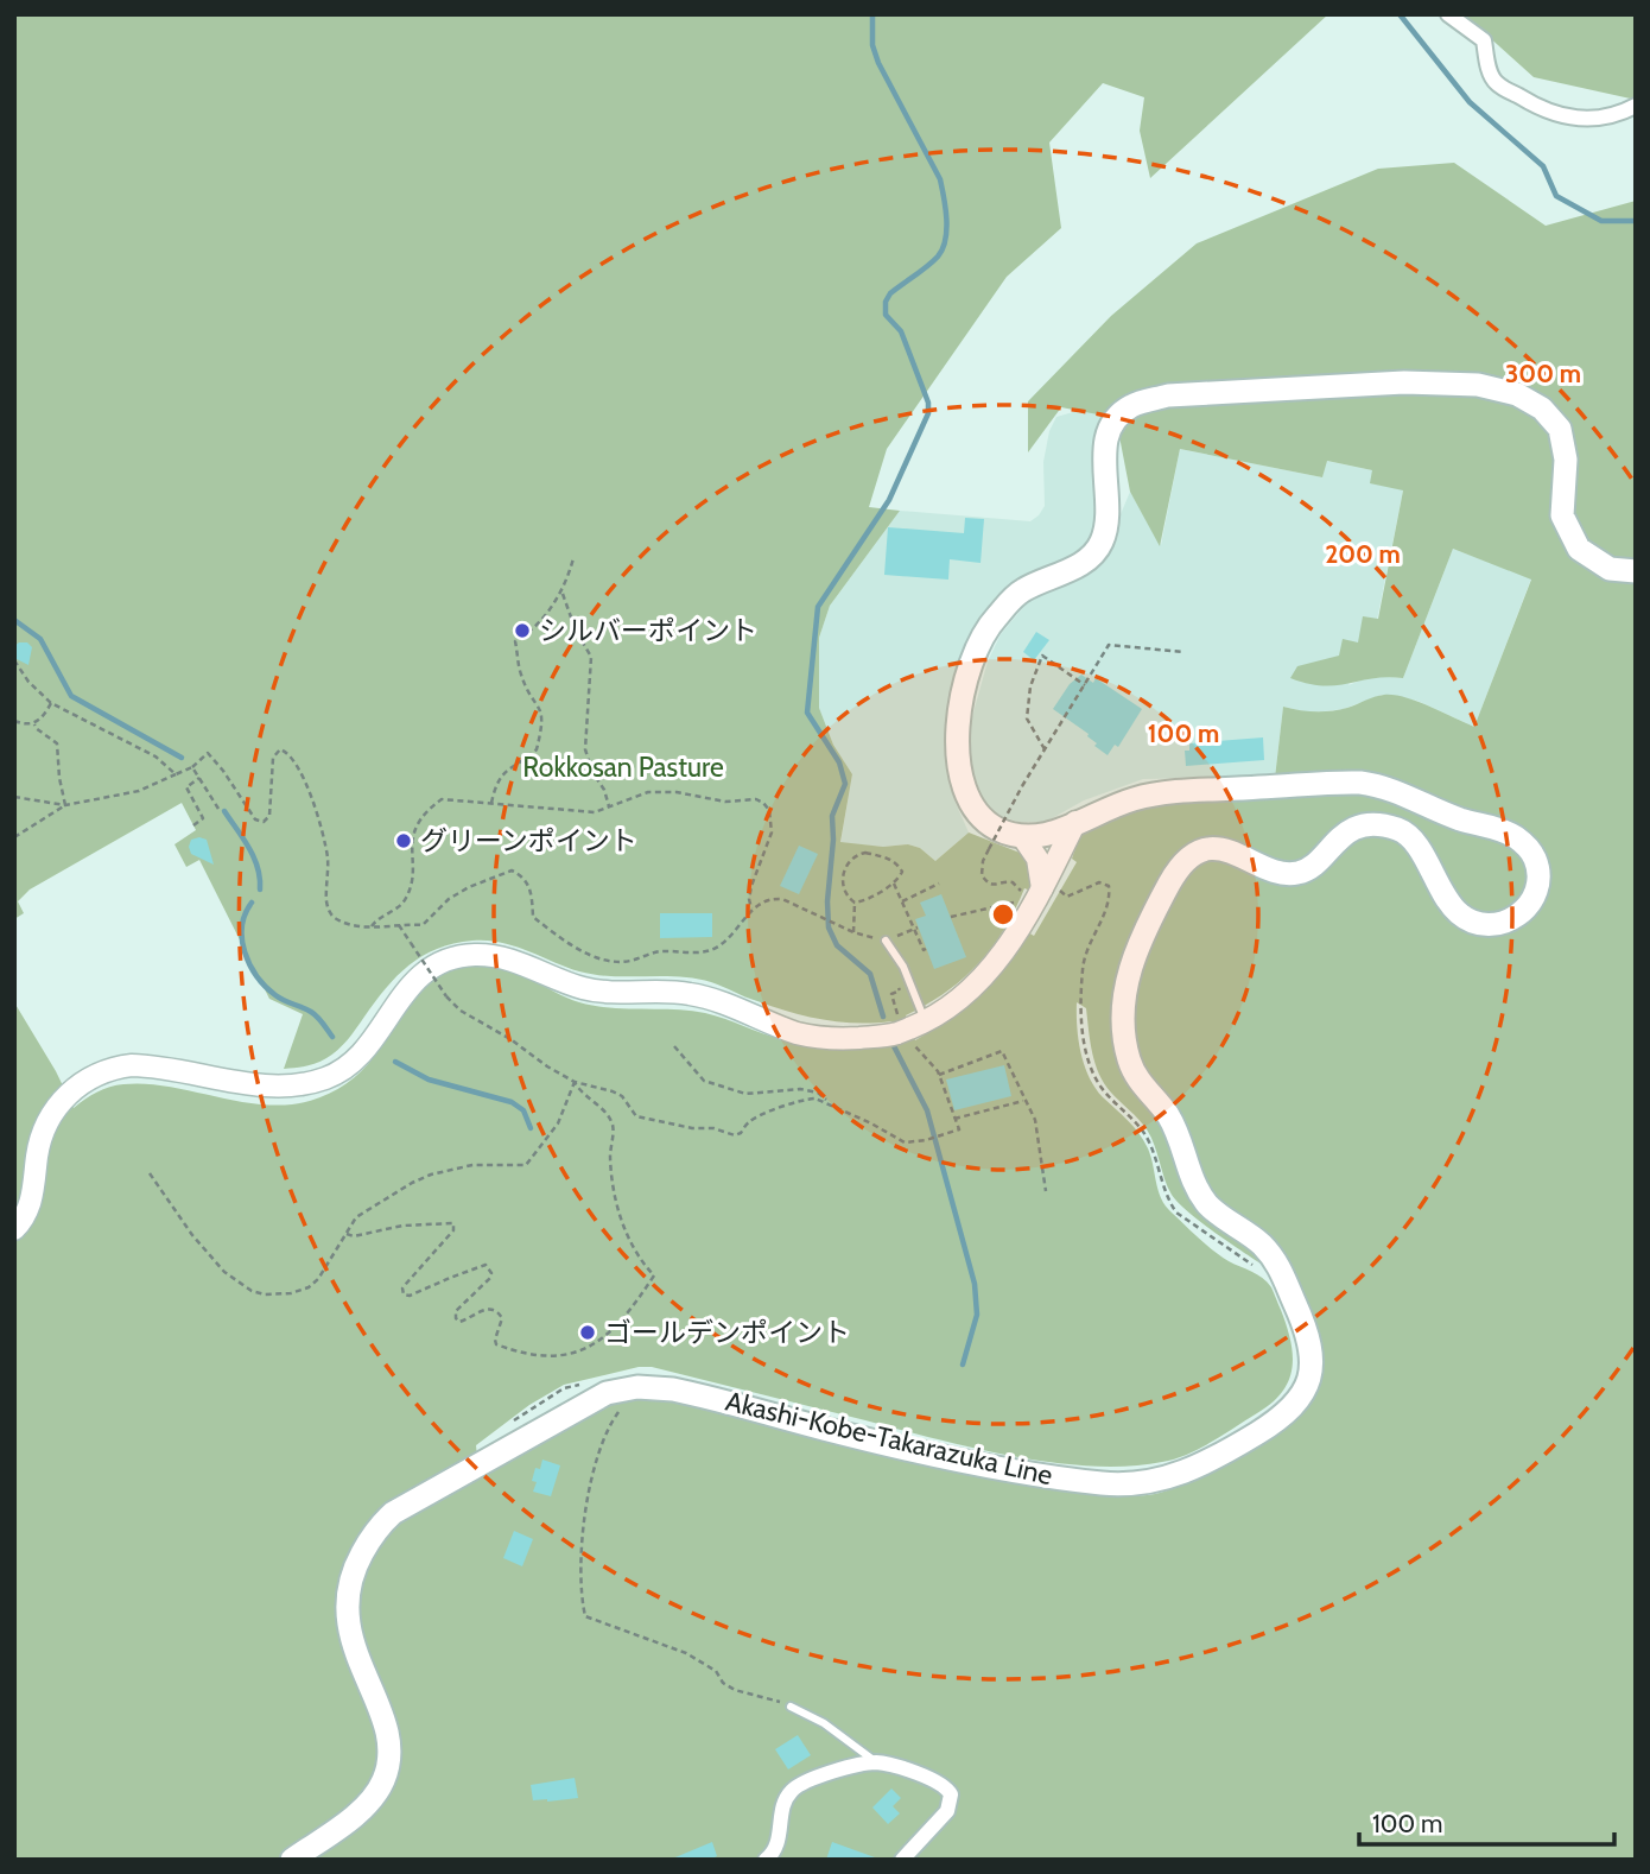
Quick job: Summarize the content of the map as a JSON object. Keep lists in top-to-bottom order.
{
  "streets": {
    "main road": ["Akashi-Kobe-Takarazuka Line"]
  },
  "parks": ["Rokkosan Pasture"],
  "places": ["シルバーポイント", "グリーンポイント", "ゴールデンポイント"],
  "scale_bar": "100 m",
  "rings": ["300 m", "200 m", "100 m"]
}
